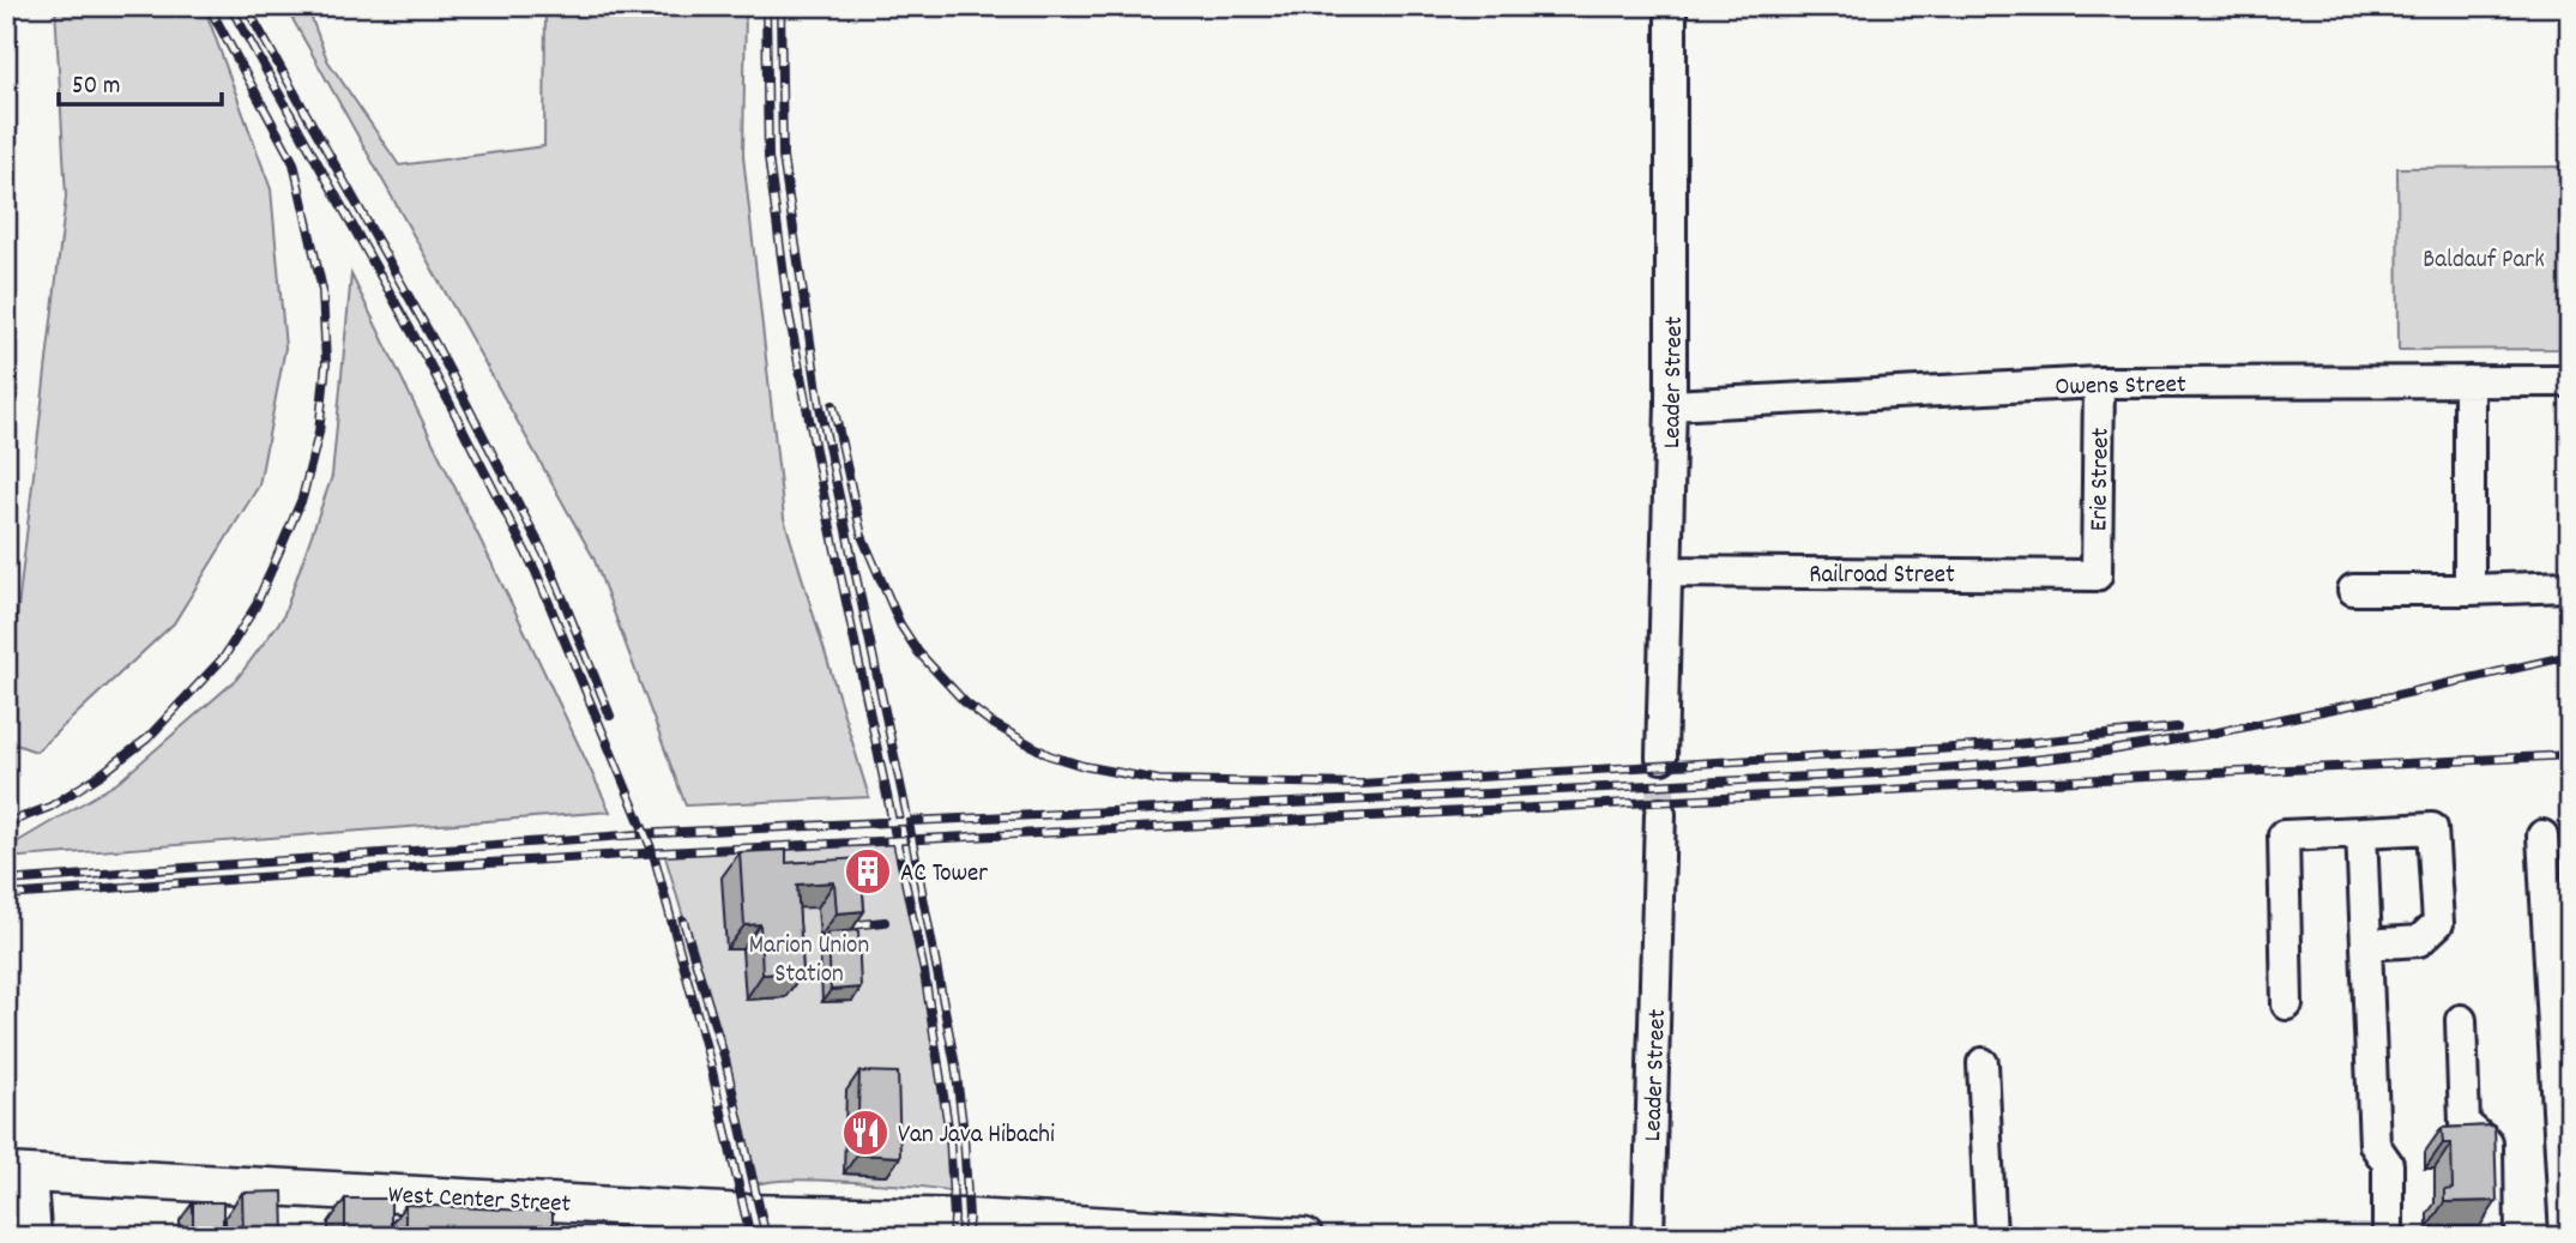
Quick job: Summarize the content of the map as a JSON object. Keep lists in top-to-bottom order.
{
  "streets": {
    "main road": ["West Center Street"],
    "street": [
      "Leader Street",
      "Owens Street",
      "Erie Street",
      "Railroad Street"
    ]
  },
  "crossings": [
    ["Leader Street", "Owens Street"],
    ["Leader Street", "Railroad Street"],
    ["Owens Street", "Erie Street"],
    ["Erie Street", "Railroad Street"]
  ],
  "parks": ["Baldauf Park", "Marion Union Station"],
  "places": {
    "building": ["AC Tower"],
    "restaurant": ["Van Java Hibachi"]
  },
  "scale_bar": "50 m"
}
